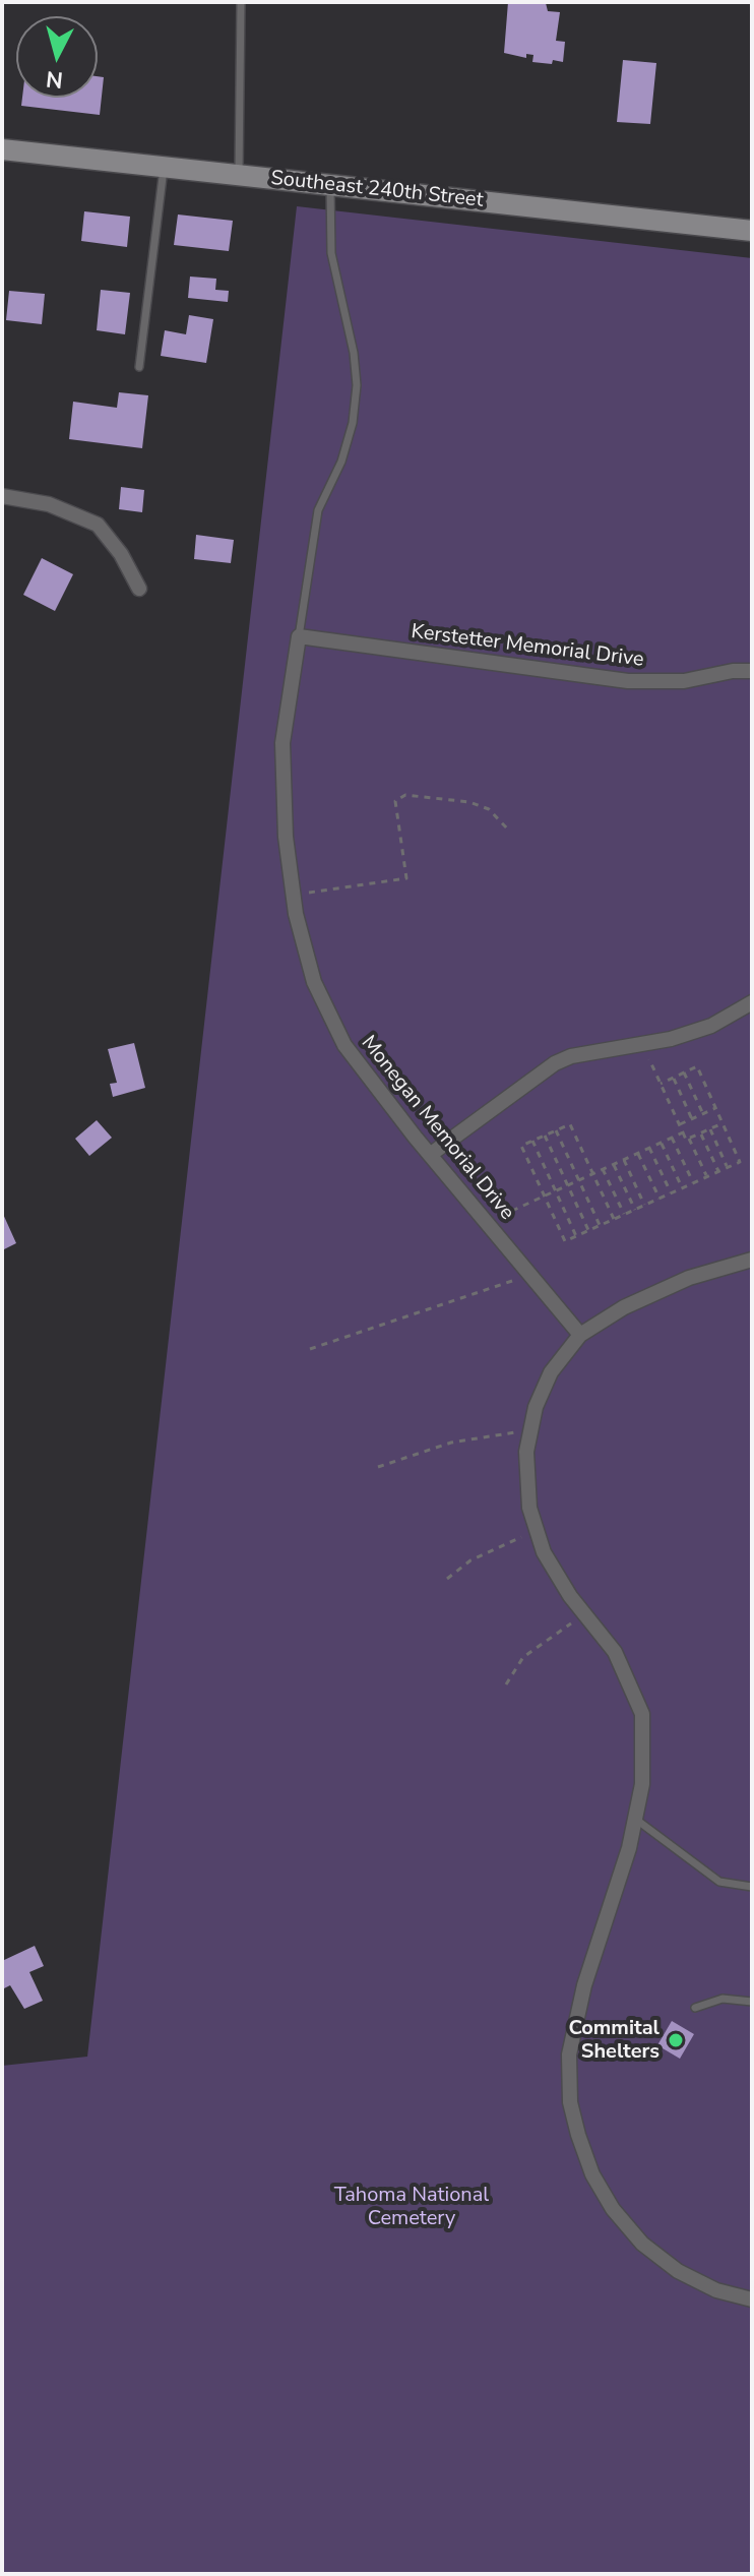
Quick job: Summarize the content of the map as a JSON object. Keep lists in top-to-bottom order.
{
  "streets": {
    "main road": ["Southeast 240th Street"],
    "street": ["Kerstetter Memorial Drive", "Monegan Memorial Drive"]
  },
  "crossings": [
    ["Kerstetter Memorial Drive", "Monegan Memorial Drive"]
  ],
  "parks": ["Tahoma National Cemetery"],
  "places": ["Commital Shelters"],
  "north": "bottom"
}
